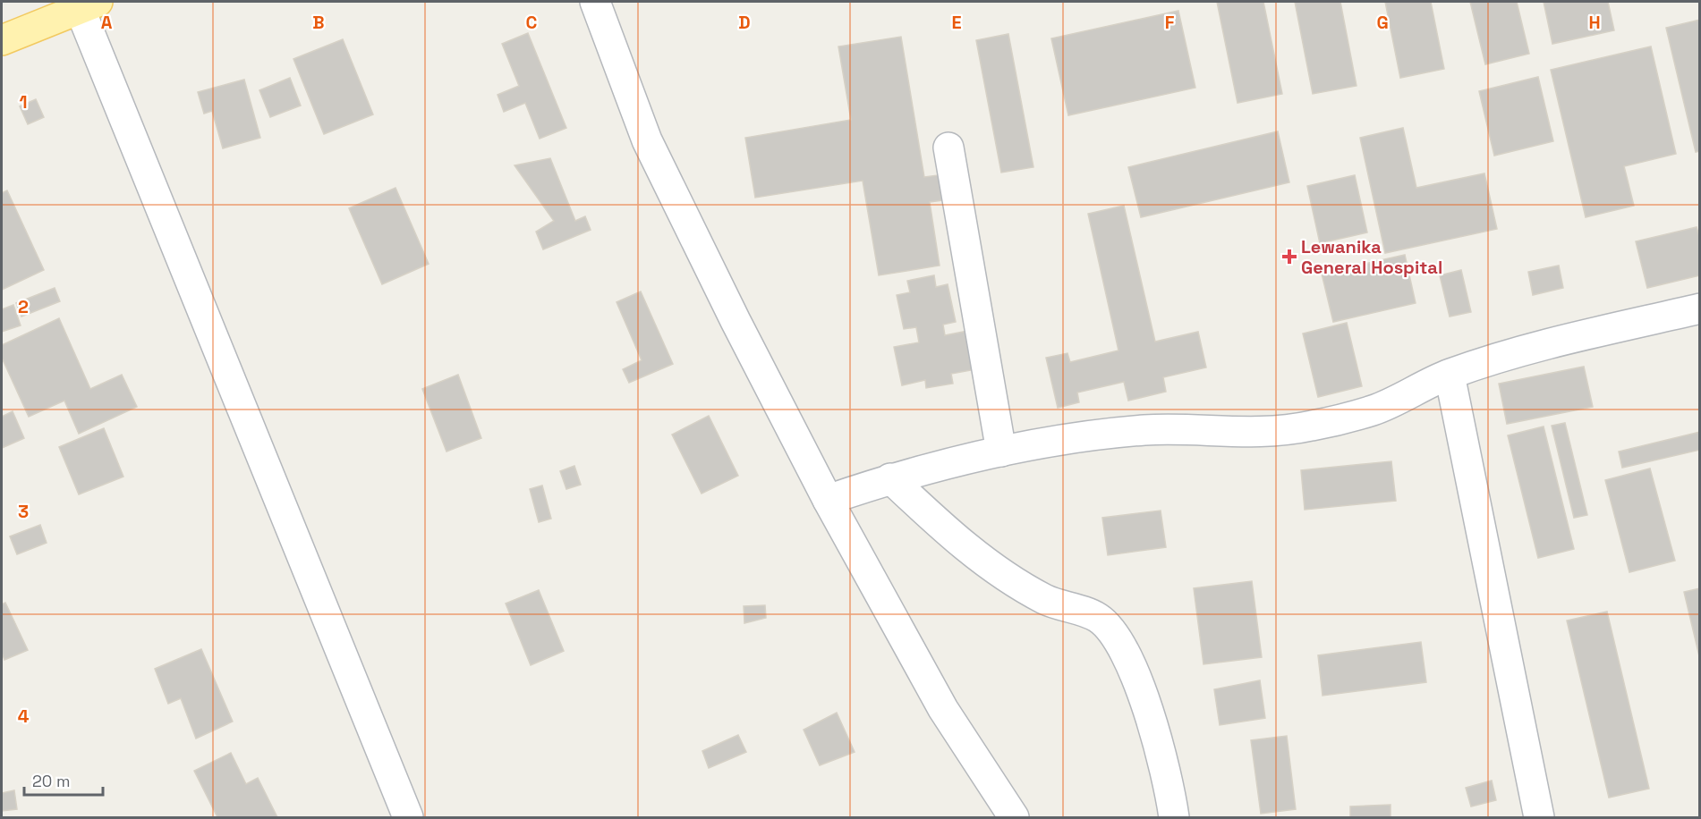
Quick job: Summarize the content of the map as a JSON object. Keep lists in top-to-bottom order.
{
  "places": {
    "health": ["Lewanika General Hospital"]
  },
  "scale_bar": "20 m",
  "grid": {
    "columns": [
      "A",
      "B",
      "C",
      "D",
      "E",
      "F",
      "G",
      "H"
    ],
    "rows": [
      "1",
      "2",
      "3",
      "4"
    ]
  }
}
